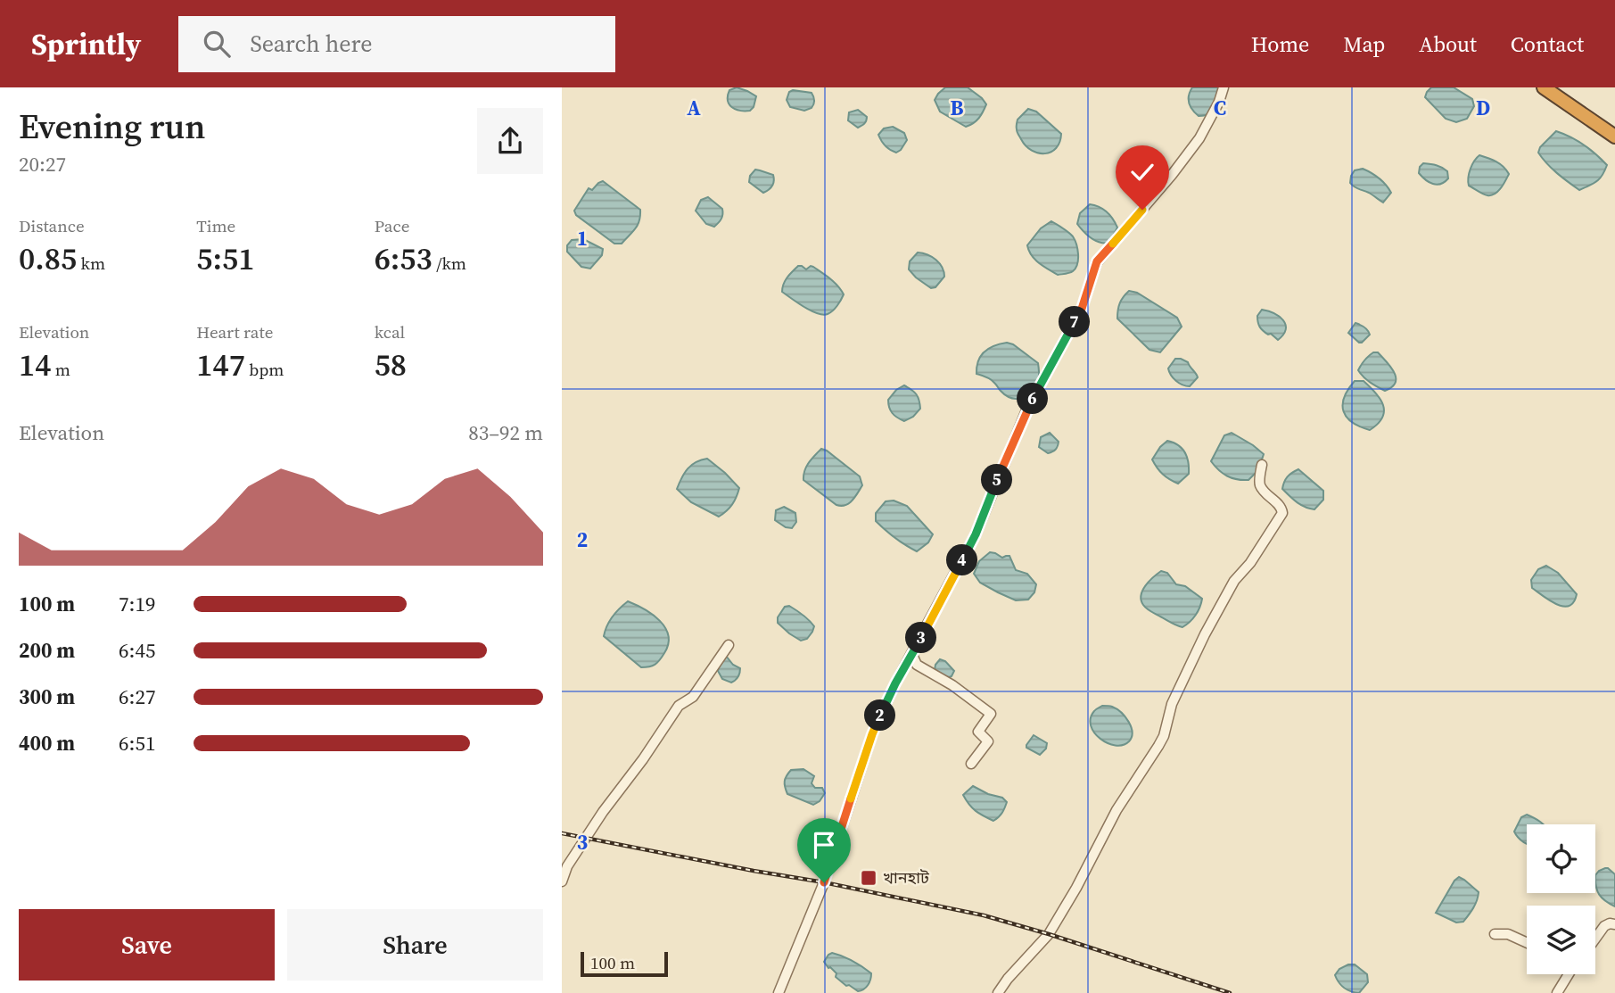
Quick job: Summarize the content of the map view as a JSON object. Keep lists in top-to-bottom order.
{
  "places": {
    "transit": ["খানহাট"]
  },
  "scale_bar": "100 m",
  "page": {
    "header": "Sprintly",
    "search": "Search here",
    "nav": [
      "Home",
      "Map",
      "About",
      "Contact"
    ],
    "heading": ["Evening run", "20:27"],
    "stats": [
      ["Distance", "0.85 km"],
      ["Time", "5:51"],
      ["Pace", "6:53 /km"],
      ["Elevation", "14 m"],
      ["Heart rate", "147 bpm"],
      ["kcal", "58"]
    ],
    "pins": [
      "7",
      "6",
      "5",
      "4",
      "3",
      "2"
    ],
    "chart": ["Elevation", "83–92 m"],
    "list": [
      {
        "name": "100 m",
        "note": "7:19"
      },
      {
        "name": "200 m",
        "note": "6:45"
      },
      {
        "name": "300 m",
        "note": "6:27"
      },
      {
        "name": "400 m",
        "note": "6:51"
      }
    ],
    "buttons": ["Save", "Share"],
    "scale": "100 m"
  },
  "grid": {
    "columns": [
      "A",
      "B",
      "C",
      "D"
    ],
    "rows": ["1", "2", "3"]
  }
}
